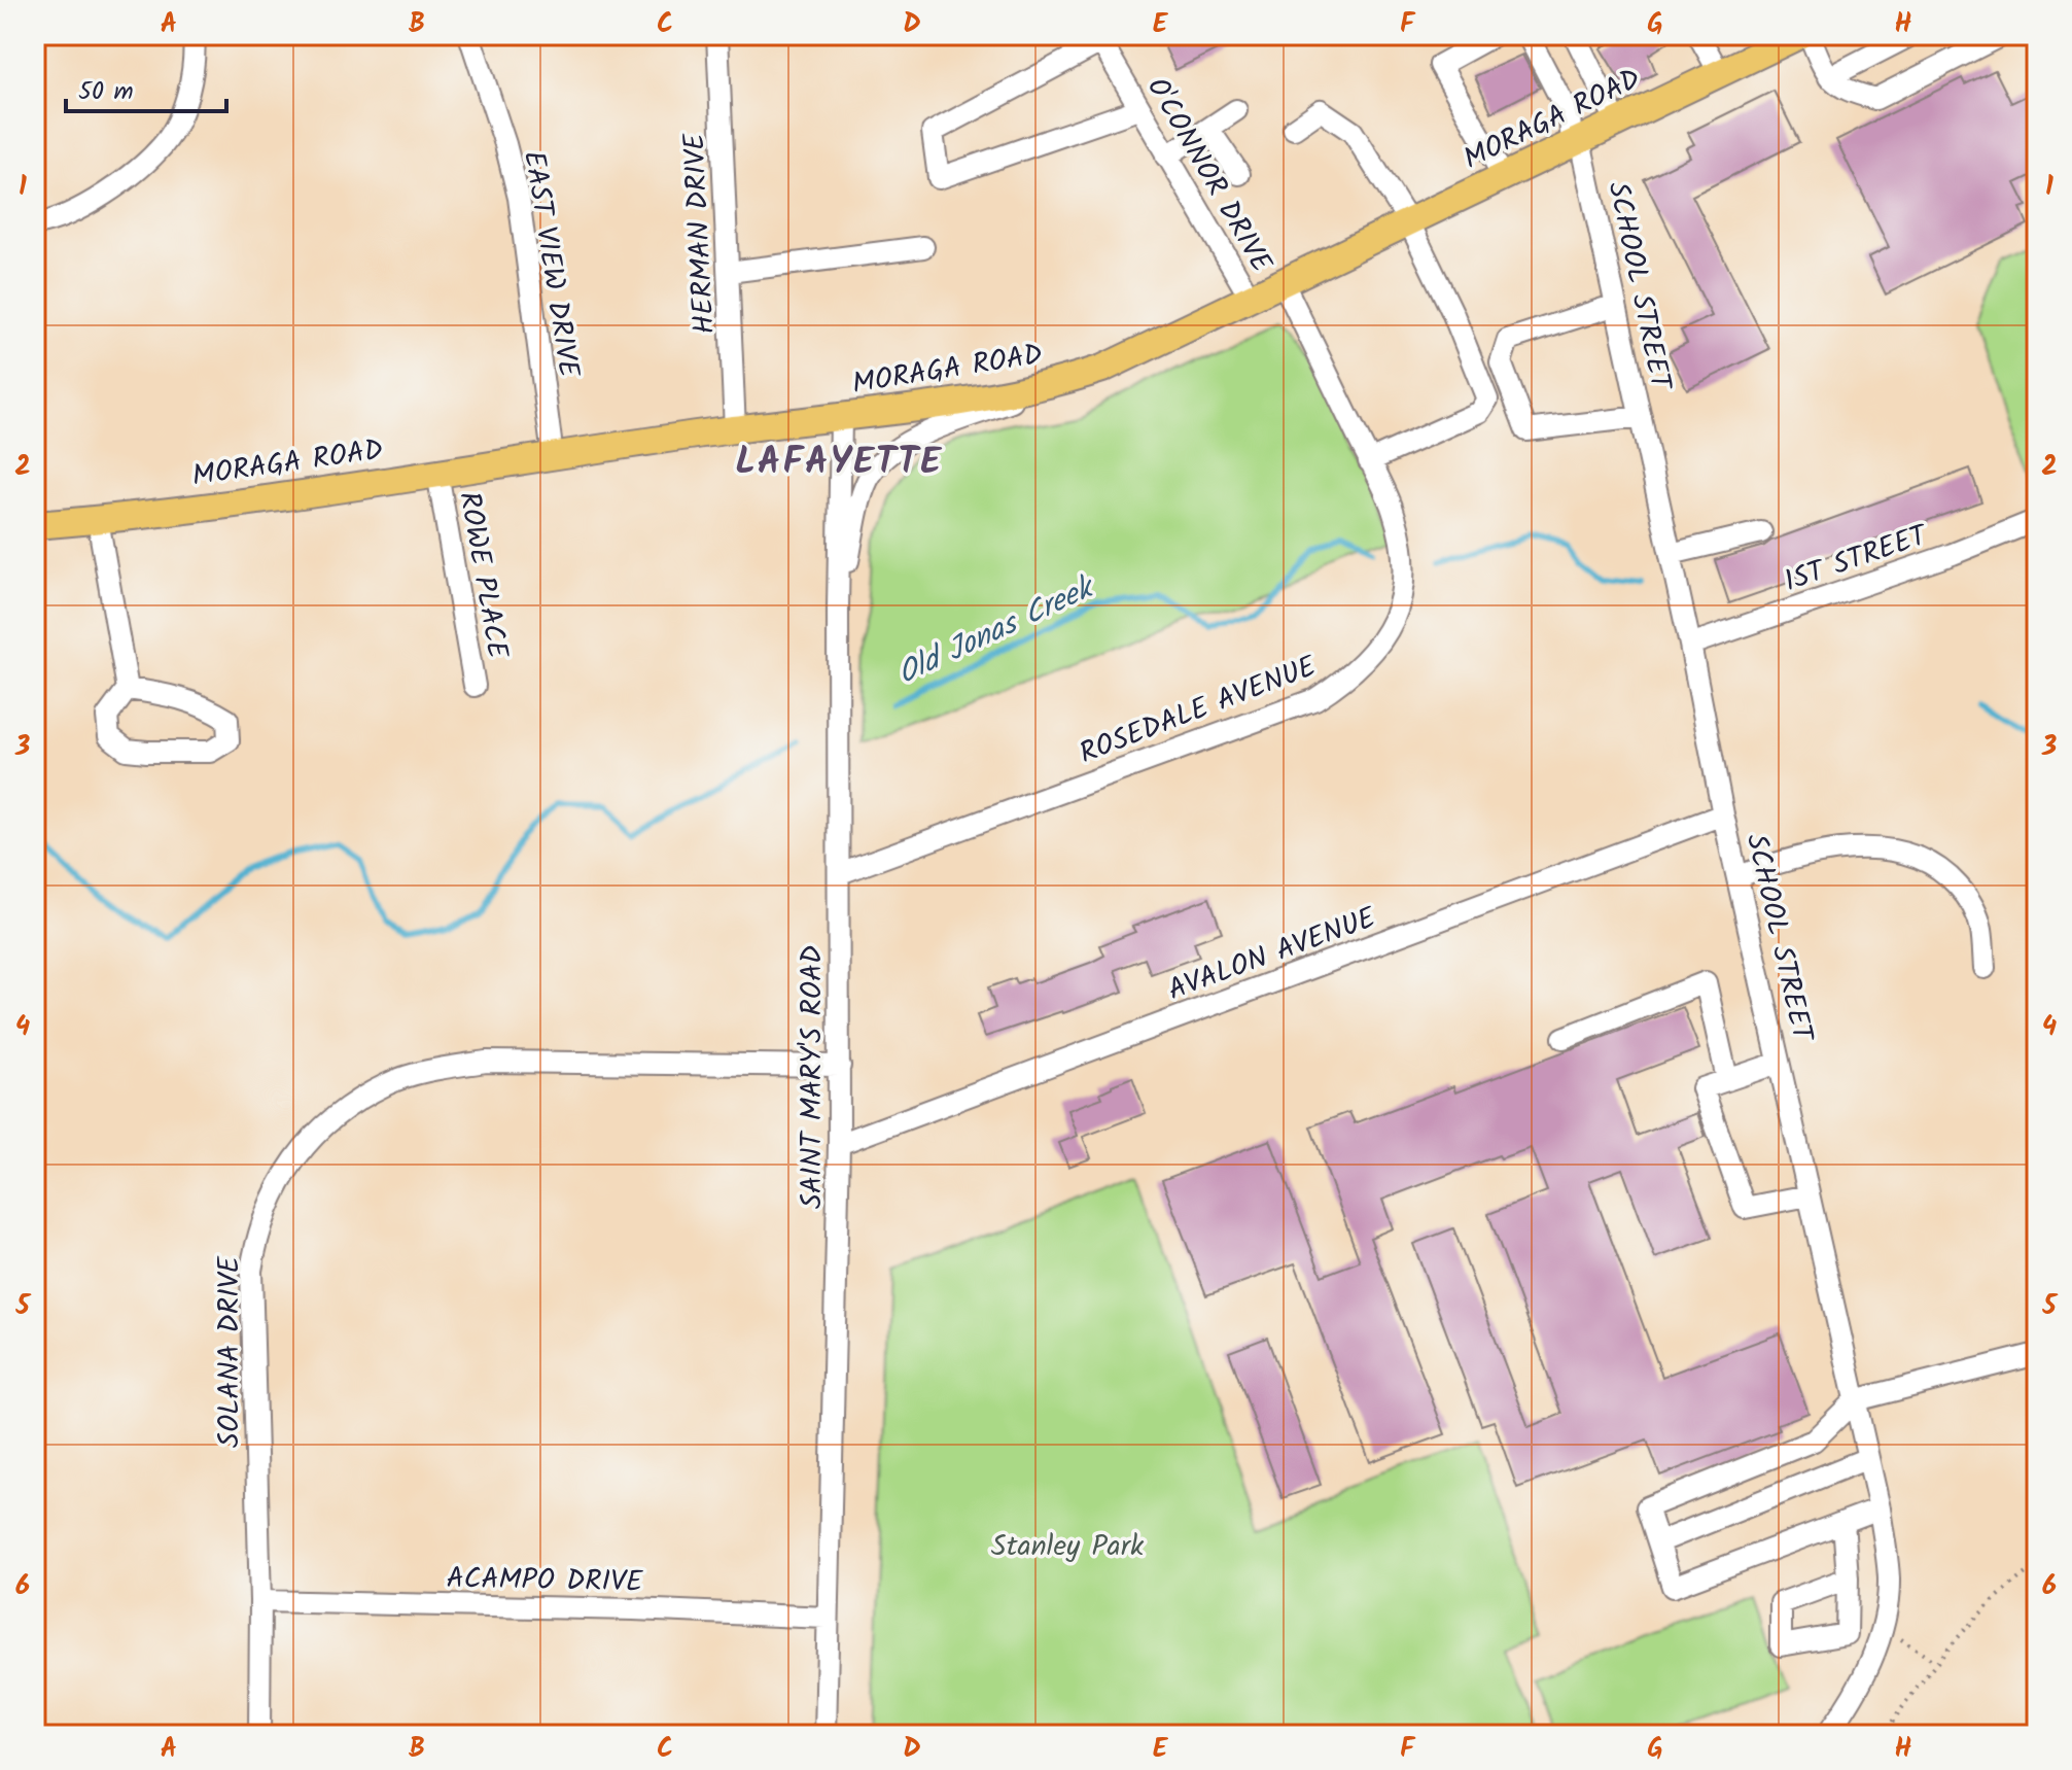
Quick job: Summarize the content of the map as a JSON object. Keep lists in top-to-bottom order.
{
  "streets": {
    "main road": ["MORAGA ROAD"],
    "street": [
      "O'CONNOR DRIVE",
      "HERMAN DRIVE",
      "EAST VIEW DRIVE",
      "SCHOOL STREET",
      "1ST STREET",
      "ROWE PLACE",
      "ROSEDALE AVENUE",
      "AVALON AVENUE",
      "SAINT MARY'S ROAD",
      "SOLANA DRIVE",
      "ACAMPO DRIVE"
    ]
  },
  "crossings": [
    ["MORAGA ROAD", "O'CONNOR DRIVE"],
    ["MORAGA ROAD", "HERMAN DRIVE"],
    ["MORAGA ROAD", "EAST VIEW DRIVE"],
    ["MORAGA ROAD", "SCHOOL STREET"],
    ["MORAGA ROAD", "ROWE PLACE"],
    ["MORAGA ROAD", "ROSEDALE AVENUE"],
    ["MORAGA ROAD", "SAINT MARY'S ROAD"],
    ["SCHOOL STREET", "1ST STREET"],
    ["SCHOOL STREET", "AVALON AVENUE"],
    ["ROSEDALE AVENUE", "SAINT MARY'S ROAD"],
    ["AVALON AVENUE", "SAINT MARY'S ROAD"],
    ["SAINT MARY'S ROAD", "SOLANA DRIVE"],
    ["SAINT MARY'S ROAD", "ACAMPO DRIVE"],
    ["SOLANA DRIVE", "ACAMPO DRIVE"]
  ],
  "districts": ["LAFAYETTE"],
  "water": ["Old Jonas Creek"],
  "parks": ["Stanley Park"],
  "scale_bar": "50 m",
  "grid": {
    "columns": [
      "A",
      "B",
      "C",
      "D",
      "E",
      "F",
      "G",
      "H"
    ],
    "rows": [
      "1",
      "2",
      "3",
      "4",
      "5",
      "6"
    ]
  }
}
